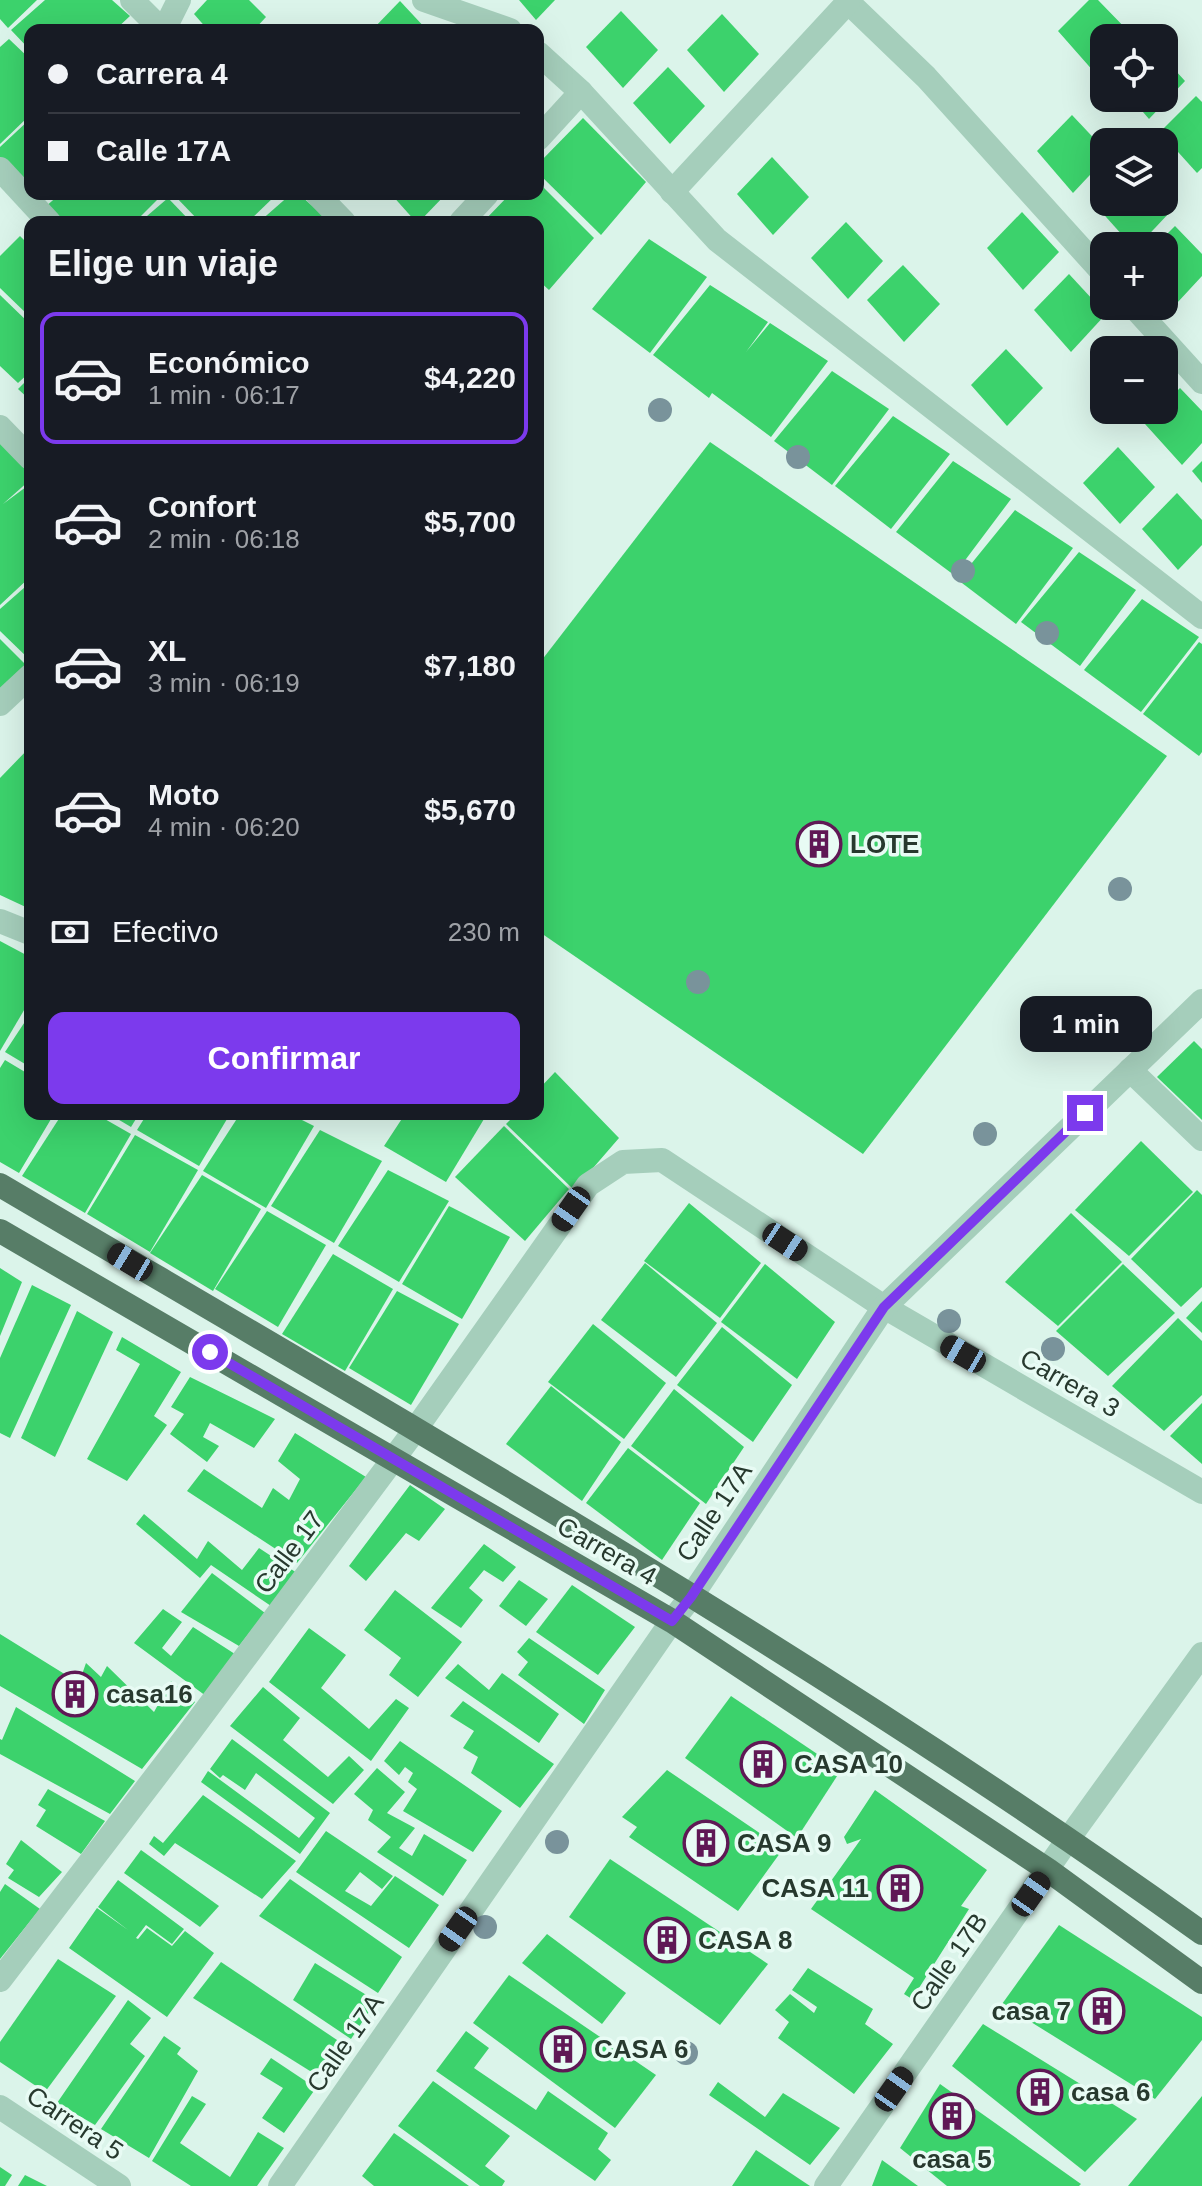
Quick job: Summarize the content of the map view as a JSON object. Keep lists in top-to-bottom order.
{
  "streets": {
    "main road": ["Carrera 4"],
    "street": [
      "Carrera 3",
      "Calle 17A",
      "Calle 17",
      "Calle 17B",
      "Carrera 5"
    ]
  },
  "crossings": [
    ["Carrera 3", "Calle 17A"],
    ["Carrera 3", "Calle 17"],
    ["Calle 17A", "Carrera 4"],
    ["Carrera 4", "Calle 17"],
    ["Carrera 4", "Calle 17B"]
  ],
  "places": {
    "building": [
      "LOTE",
      "casa16",
      "CASA 10",
      "CASA 9",
      "CASA 11",
      "CASA 8",
      "casa 7",
      "CASA 6",
      "casa 6",
      "casa 5"
    ]
  },
  "page": {
    "map_buttons": ["+", "−"],
    "banner": ["Carrera 4", "Calle 17A"],
    "heading": "Elige un viaje",
    "list": [
      {
        "name": "Económico",
        "note": "1 min · 06:17",
        "value": "$4,220"
      },
      {
        "name": "Confort",
        "note": "2 min · 06:18",
        "value": "$5,700"
      },
      {
        "name": "XL",
        "note": "3 min · 06:19",
        "value": "$7,180"
      },
      {
        "name": "Moto",
        "note": "4 min · 06:20",
        "value": "$5,670"
      }
    ],
    "pay": ["Efectivo", "230 m"],
    "bubble": "1 min",
    "buttons": "Confirmar"
  }
}
